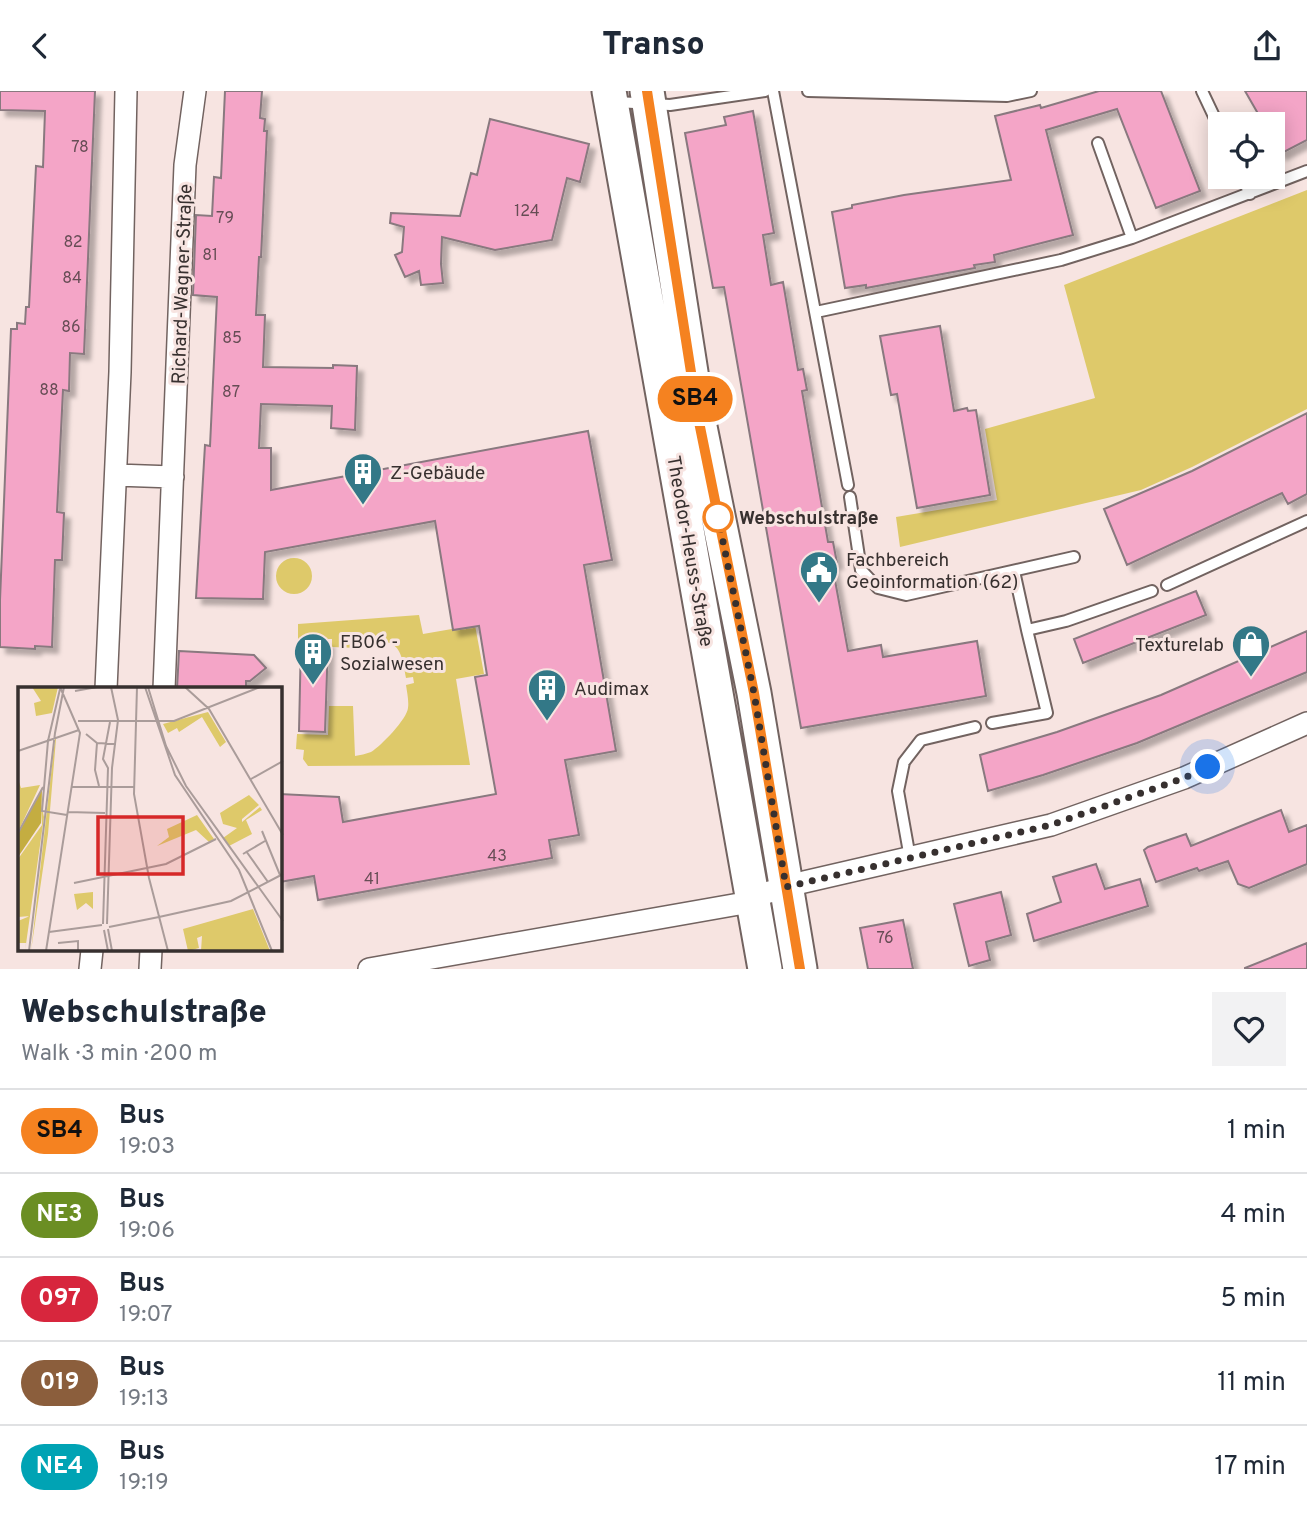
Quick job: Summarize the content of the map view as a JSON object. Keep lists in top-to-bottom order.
{
  "streets": {
    "main road": ["Theodor-Heuss-Straße"],
    "street": ["Richard-Wagner-Straße"]
  },
  "places": {
    "building": ["Z-Gebäude", "FB06 - Sozialwesen", "Audimax"],
    "other": ["Webschulstraße"],
    "public building": ["Fachbereich Geoinformation (62)"],
    "shop": ["Texturelab"]
  },
  "lines": ["bus line SB4"],
  "house_numbers": [
    "78",
    "124",
    "79",
    "82",
    "81",
    "84",
    "86",
    "85",
    "88",
    "87",
    "43",
    "41",
    "76"
  ],
  "page": {
    "header": "Transo",
    "on_map": "SB4",
    "heading": ["Webschulstraße", "Walk · 3 min · 200 m"],
    "list": [
      {
        "mark": "SB4",
        "name": "Bus",
        "note": "19:03",
        "value": "1 min"
      },
      {
        "mark": "NE3",
        "name": "Bus",
        "note": "19:06",
        "value": "4 min"
      },
      {
        "mark": "097",
        "name": "Bus",
        "note": "19:07",
        "value": "5 min"
      },
      {
        "mark": "019",
        "name": "Bus",
        "note": "19:13",
        "value": "11 min"
      },
      {
        "mark": "NE4",
        "name": "Bus",
        "note": "19:19",
        "value": "17 min"
      }
    ]
  }
}
